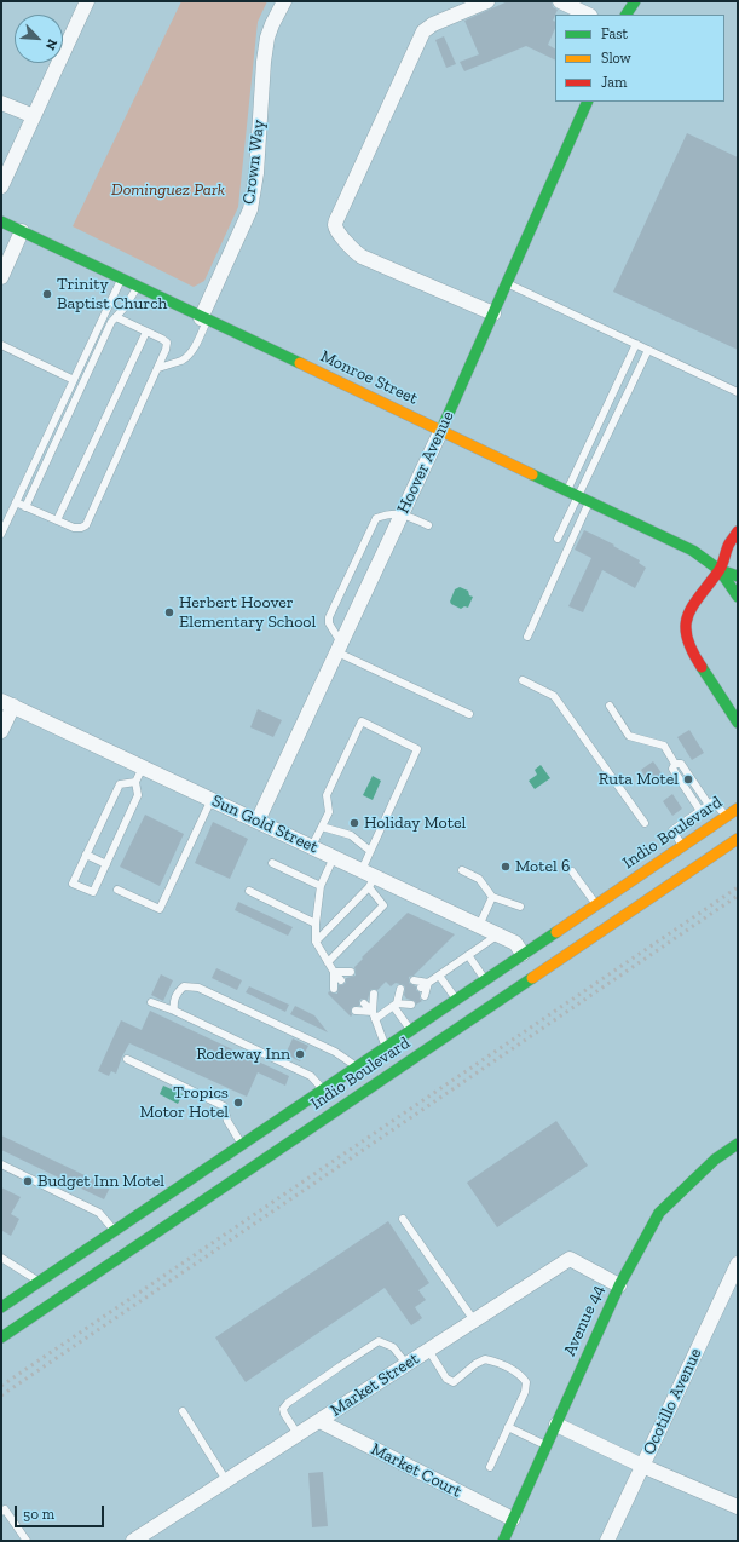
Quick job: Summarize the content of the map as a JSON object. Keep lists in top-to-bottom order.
{
  "streets": {
    "main road": [
      "Monroe Street",
      "Hoover Avenue",
      "Indio Boulevard",
      "Avenue 44"
    ],
    "street": [
      "Crown Way",
      "Sun Gold Street",
      "Market Street",
      "Ocotillo Avenue",
      "Market Court"
    ]
  },
  "crossings": [
    ["Crown Way", "Monroe Street"],
    ["Monroe Street", "Hoover Avenue"],
    ["Hoover Avenue", "Sun Gold Street"],
    ["Sun Gold Street", "Indio Boulevard"],
    ["Avenue 44", "Market Street"],
    ["Avenue 44", "Market Court"],
    ["Market Street", "Market Court"]
  ],
  "parks": ["Dominguez Park"],
  "places": [
    "Trinity Baptist Church",
    "Herbert Hoover Elementary School",
    "Ruta Motel",
    "Holiday Motel",
    "Motel 6",
    "Rodeway Inn",
    "Tropics Motor Hotel",
    "Budget Inn Motel"
  ],
  "legend": ["Fast", "Slow", "Jam"],
  "scale_bar": "50 m",
  "north": "bottom right"
}
